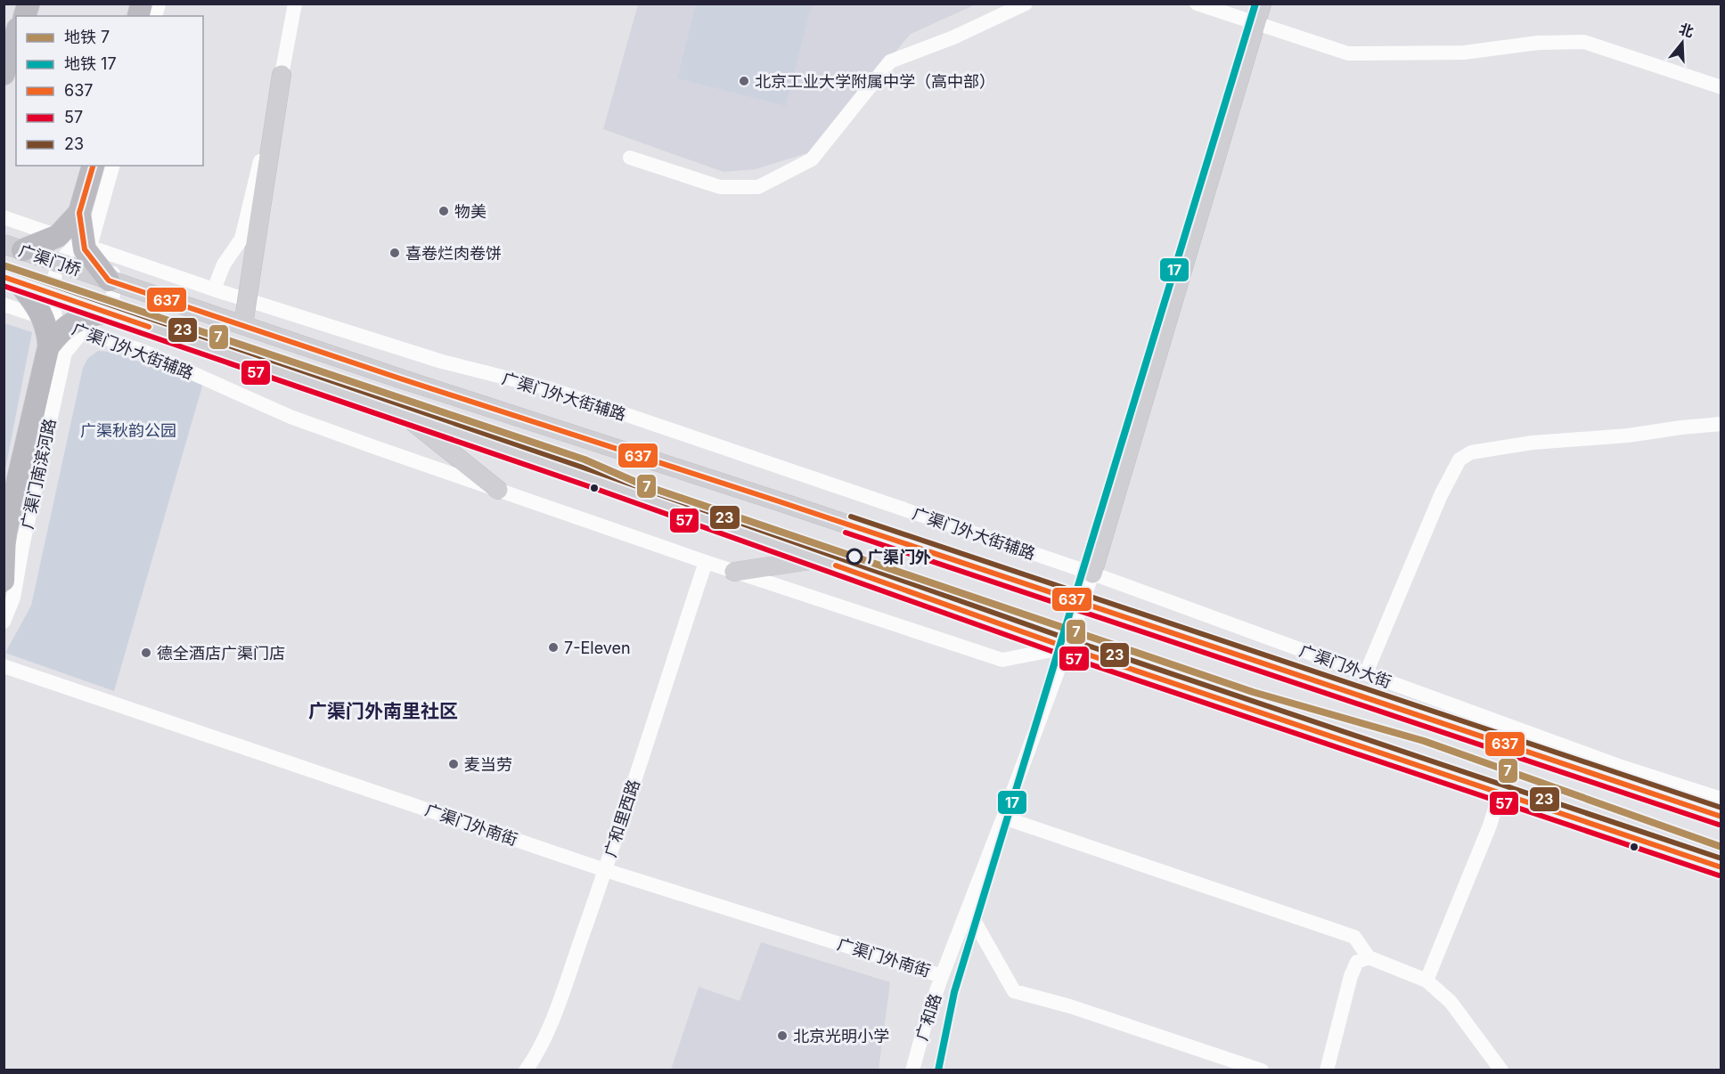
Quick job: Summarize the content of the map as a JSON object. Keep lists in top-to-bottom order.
{
  "streets": {
    "main road": ["广渠门桥", "广渠门外大街"],
    "street": [
      "广渠门外大街辅路",
      "广渠门南滨河路",
      "广和里西路",
      "广渠门外南街",
      "广和路"
    ]
  },
  "crossings": [
    ["广渠门桥", "广渠门外大街辅路"],
    ["广渠门桥", "广渠门外大街"],
    ["广渠门外大街辅路", "广渠门南滨河路"],
    ["广渠门外大街辅路", "广渠门外大街"],
    ["广渠门外大街辅路", "广和里西路"],
    ["广渠门外大街辅路", "广和路"],
    ["广渠门外大街", "广和路"],
    ["广和里西路", "广渠门外南街"],
    ["广渠门外南街", "广和路"]
  ],
  "districts": ["广渠门外南里社区"],
  "parks": ["广渠秋韵公园"],
  "places": [
    "北京工业大学附属中学（高中部）",
    "物美",
    "喜卷烂肉卷饼",
    "广渠门外",
    "7-Eleven",
    "德全酒店广渠门店",
    "麦当劳",
    "北京光明小学"
  ],
  "lines": [
    "metro line 17",
    "transit line 637",
    "metro line 7",
    "transit line 23",
    "transit line 57"
  ],
  "legend": [
    "地铁 7",
    "地铁 17",
    "637",
    "57",
    "23"
  ],
  "north": "top"
}
